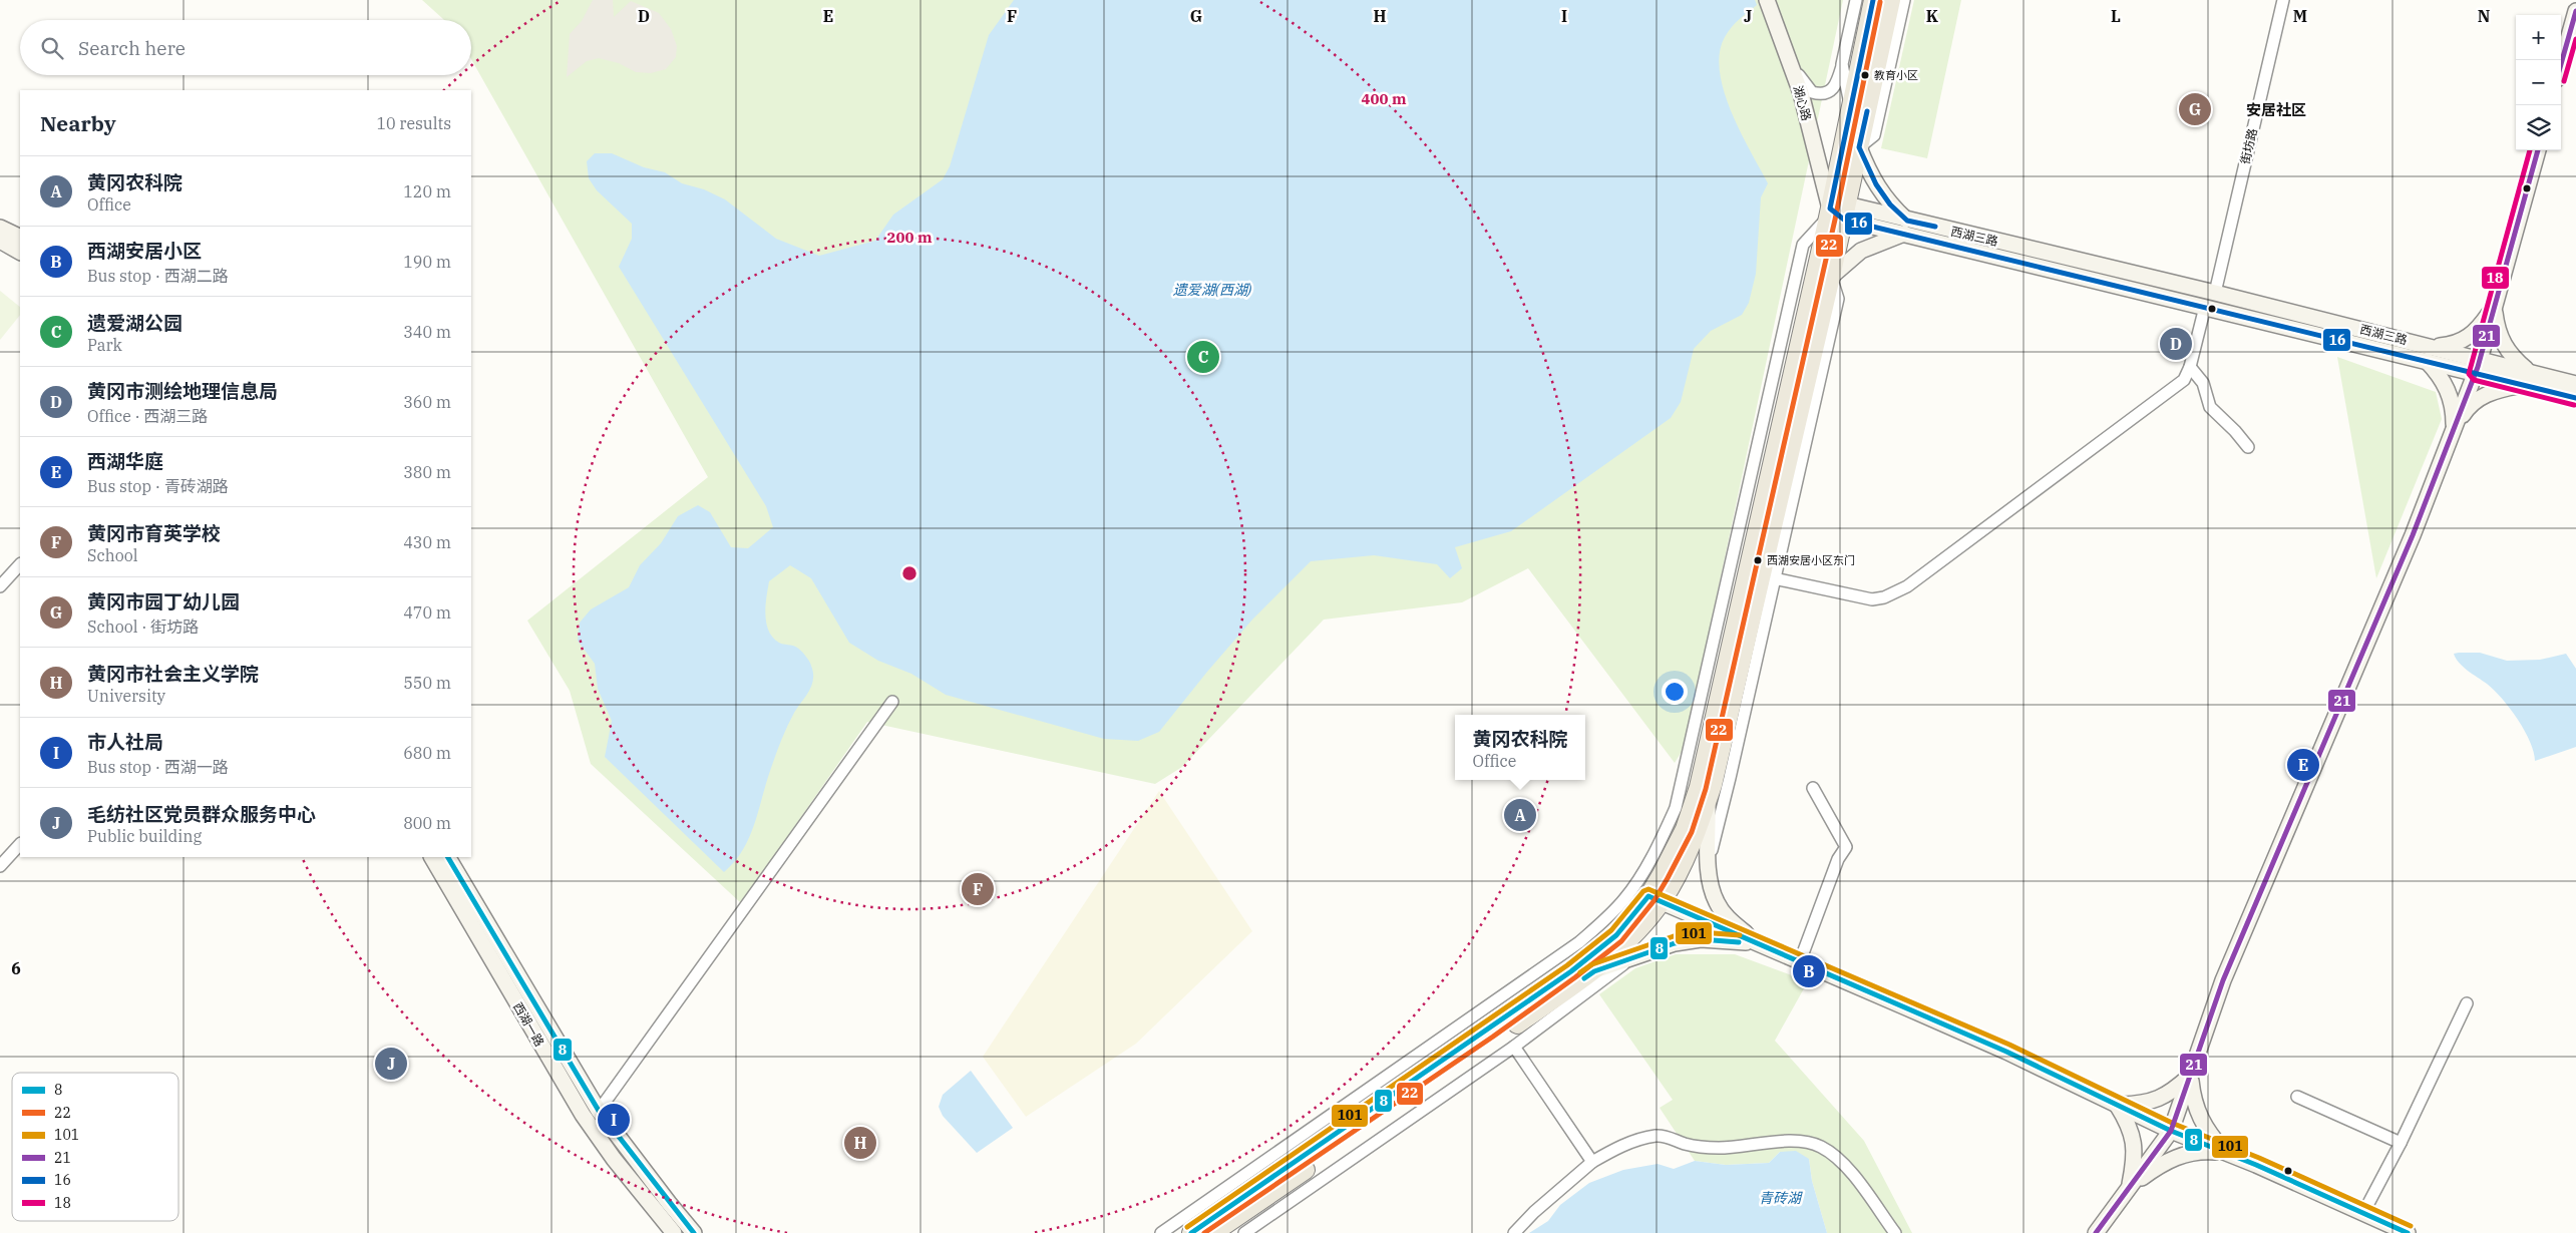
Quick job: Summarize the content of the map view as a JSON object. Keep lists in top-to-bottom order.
{
  "streets": {
    "main road": ["湖心路", "西湖三路", "西湖一路"],
    "street": ["街坊路"]
  },
  "crossings": [
    ["湖心路", "西湖三路"],
    ["街坊路", "西湖三路"]
  ],
  "districts": ["安居社区"],
  "water": ["遗爱湖(西湖)", "青砖湖"],
  "places": ["教育小区", "西湖安居小区东门"],
  "lines": [
    "transit line 16",
    "transit line 22",
    "transit line 21",
    "transit line 18",
    "transit line 8",
    "transit line 101"
  ],
  "legend": [
    "8",
    "22",
    "101",
    "21",
    "16",
    "18"
  ],
  "page": {
    "map_buttons": ["+", "−"],
    "search": "Search here",
    "heading": ["Nearby", "10 results"],
    "pins": [
      "G",
      "D",
      "C",
      "E",
      "A",
      "F",
      "B",
      "J",
      "I",
      "H"
    ],
    "list": [
      {
        "mark": "A",
        "name": "黄冈农科院",
        "note": "Office",
        "value": "120 m"
      },
      {
        "mark": "B",
        "name": "西湖安居小区",
        "note": "Bus stop · 西湖二路",
        "value": "190 m"
      },
      {
        "mark": "C",
        "name": "遗爱湖公园",
        "note": "Park",
        "value": "340 m"
      },
      {
        "mark": "D",
        "name": "黄冈市测绘地理信息局",
        "note": "Office · 西湖三路",
        "value": "360 m"
      },
      {
        "mark": "E",
        "name": "西湖华庭",
        "note": "Bus stop · 青砖湖路",
        "value": "380 m"
      },
      {
        "mark": "F",
        "name": "黄冈市育英学校",
        "note": "School",
        "value": "430 m"
      },
      {
        "mark": "G",
        "name": "黄冈市园丁幼儿园",
        "note": "School · 街坊路",
        "value": "470 m"
      },
      {
        "mark": "H",
        "name": "黄冈市社会主义学院",
        "note": "University",
        "value": "550 m"
      },
      {
        "mark": "I",
        "name": "市人社局",
        "note": "Bus stop · 西湖一路",
        "value": "680 m"
      },
      {
        "mark": "J",
        "name": "毛纺社区党员群众服务中心",
        "note": "Public building",
        "value": "800 m"
      }
    ],
    "popup": ["黄冈农科院", "Office"]
  },
  "grid": {
    "columns": [
      "D",
      "E",
      "F",
      "G",
      "H",
      "I",
      "J",
      "K",
      "L",
      "M",
      "N"
    ],
    "rows": ["6"]
  },
  "rings": ["400 m", "200 m"]
}
